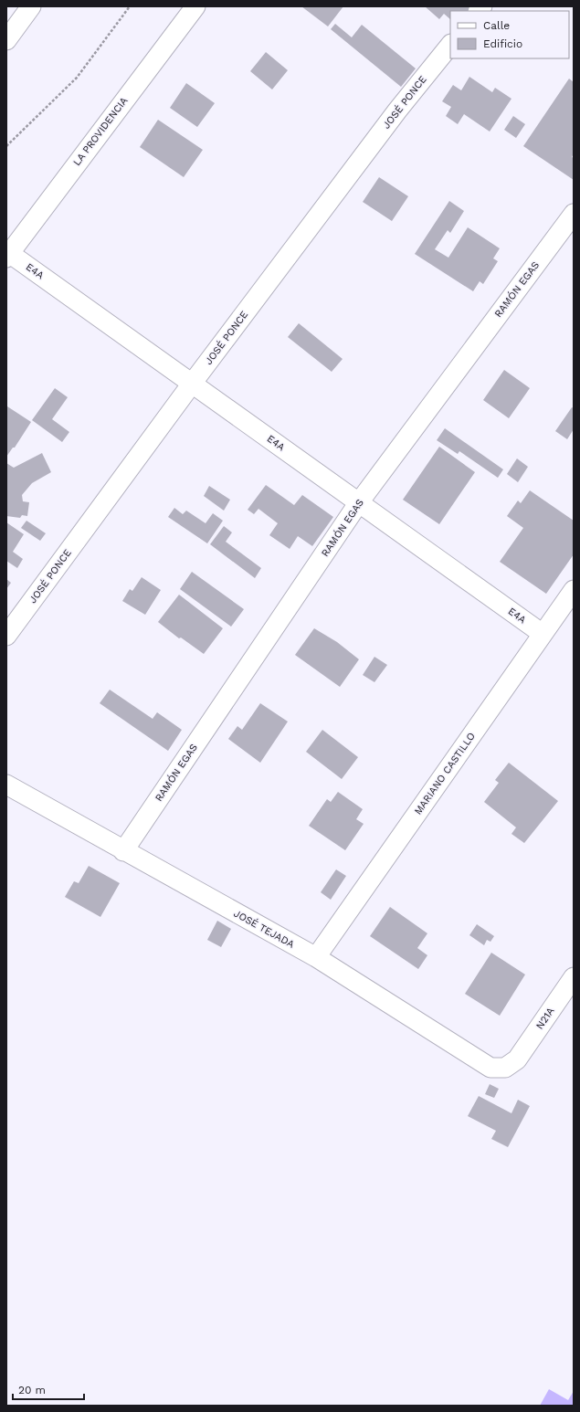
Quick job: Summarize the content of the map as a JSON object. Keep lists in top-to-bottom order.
{
  "streets": {
    "street": [
      "JOSÉ PONCE",
      "LA PROVIDENCIA",
      "E4A",
      "RAMÓN EGAS",
      "MARIANO CASTILLO",
      "JOSÉ TEJADA",
      "N21A"
    ]
  },
  "crossings": [
    ["JOSÉ PONCE", "E4A"],
    ["LA PROVIDENCIA", "E4A"],
    ["E4A", "RAMÓN EGAS"],
    ["E4A", "MARIANO CASTILLO"],
    ["RAMÓN EGAS", "JOSÉ TEJADA"],
    ["MARIANO CASTILLO", "JOSÉ TEJADA"],
    ["JOSÉ TEJADA", "N21A"]
  ],
  "legend": ["Calle", "Edificio"],
  "scale_bar": "20 m"
}
